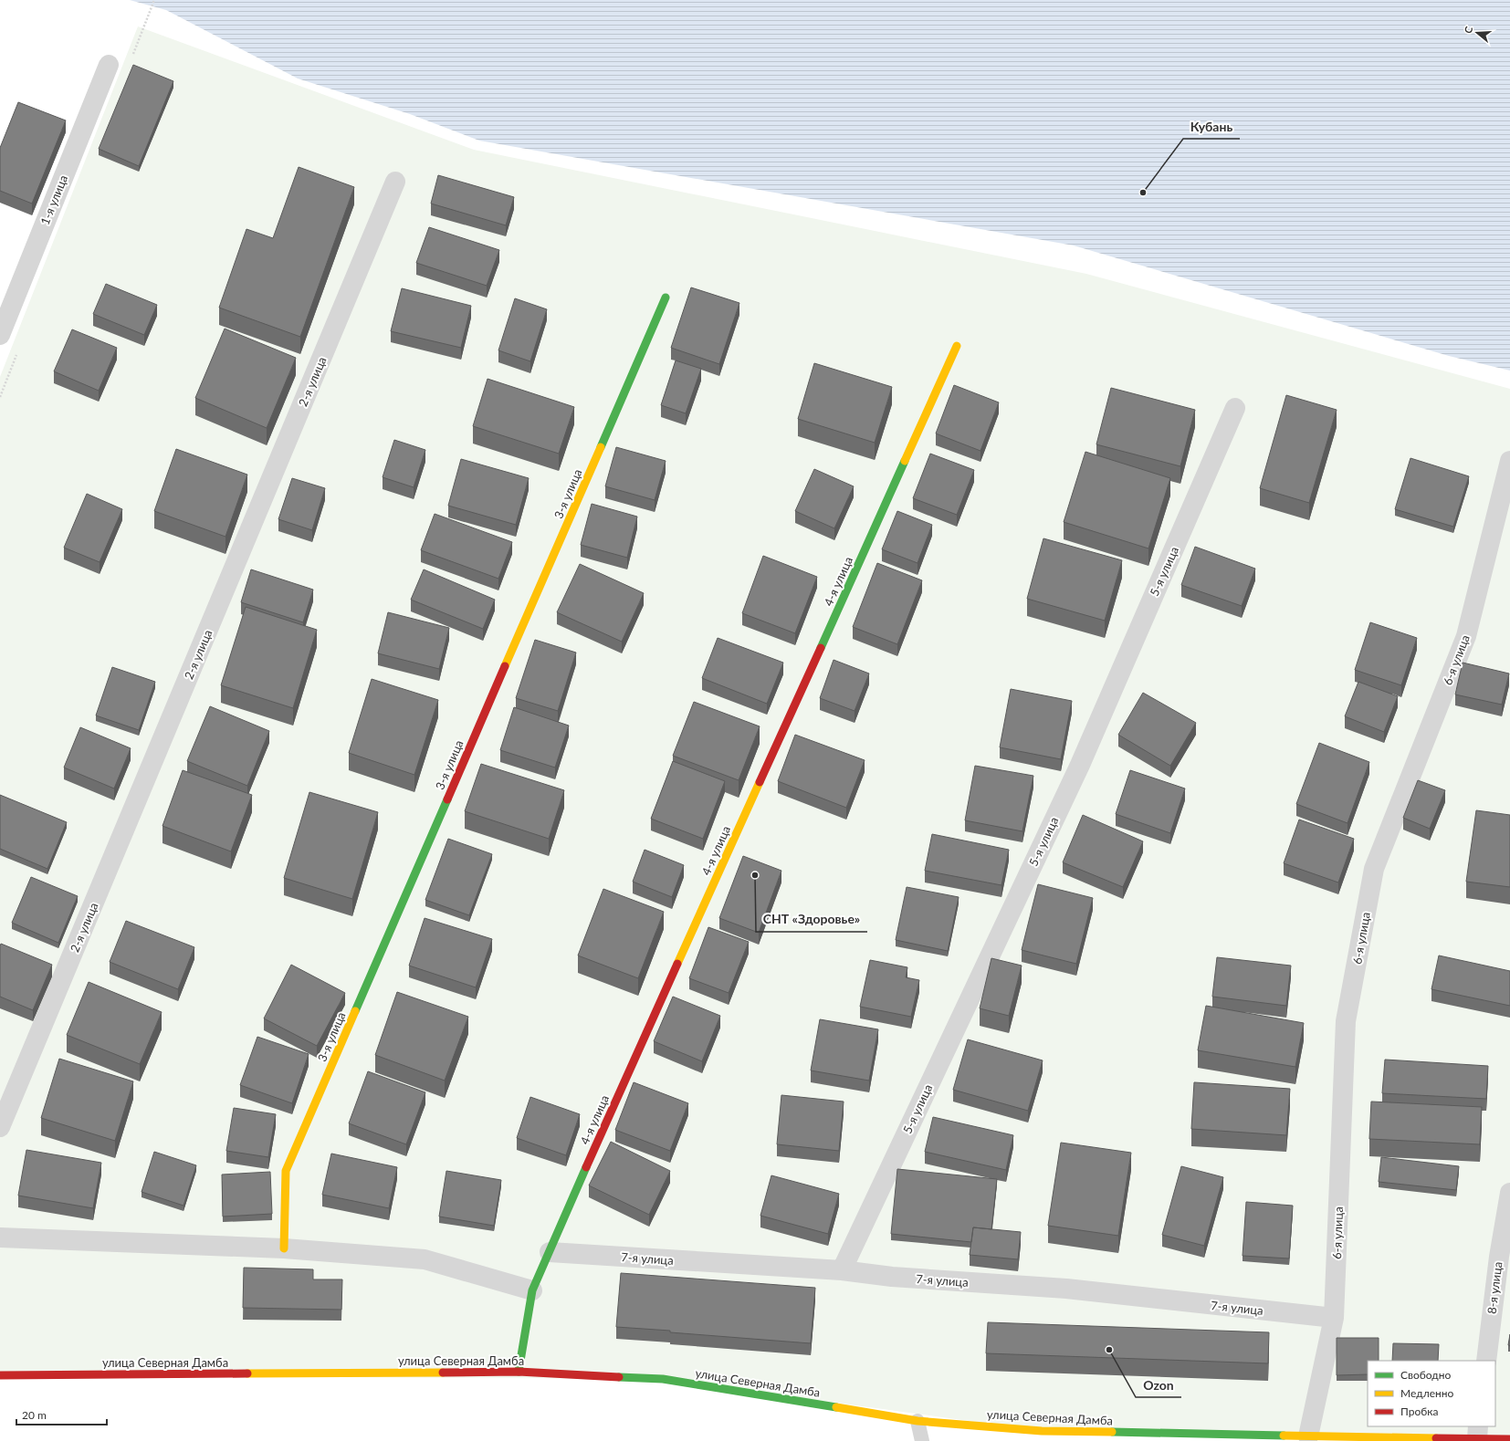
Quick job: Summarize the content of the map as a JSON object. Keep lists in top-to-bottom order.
{
  "streets": {
    "street": [
      "1-я улица",
      "2-я улица",
      "3-я улица",
      "5-я улица",
      "4-я улица",
      "6-я улица",
      "7-я улица",
      "8-я улица",
      "улица Северная Дамба"
    ]
  },
  "crossings": [
    ["5-я улица", "7-я улица"],
    ["4-я улица", "7-я улица"],
    ["4-я улица", "улица Северная Дамба"],
    ["6-я улица", "7-я улица"],
    ["6-я улица", "улица Северная Дамба"]
  ],
  "places": ["Кубань", "СНТ «Здоровье»", "Ozon"],
  "legend": ["Свободно", "Медленно", "Пробка"],
  "scale_bar": "20 m",
  "north": "left"
}
